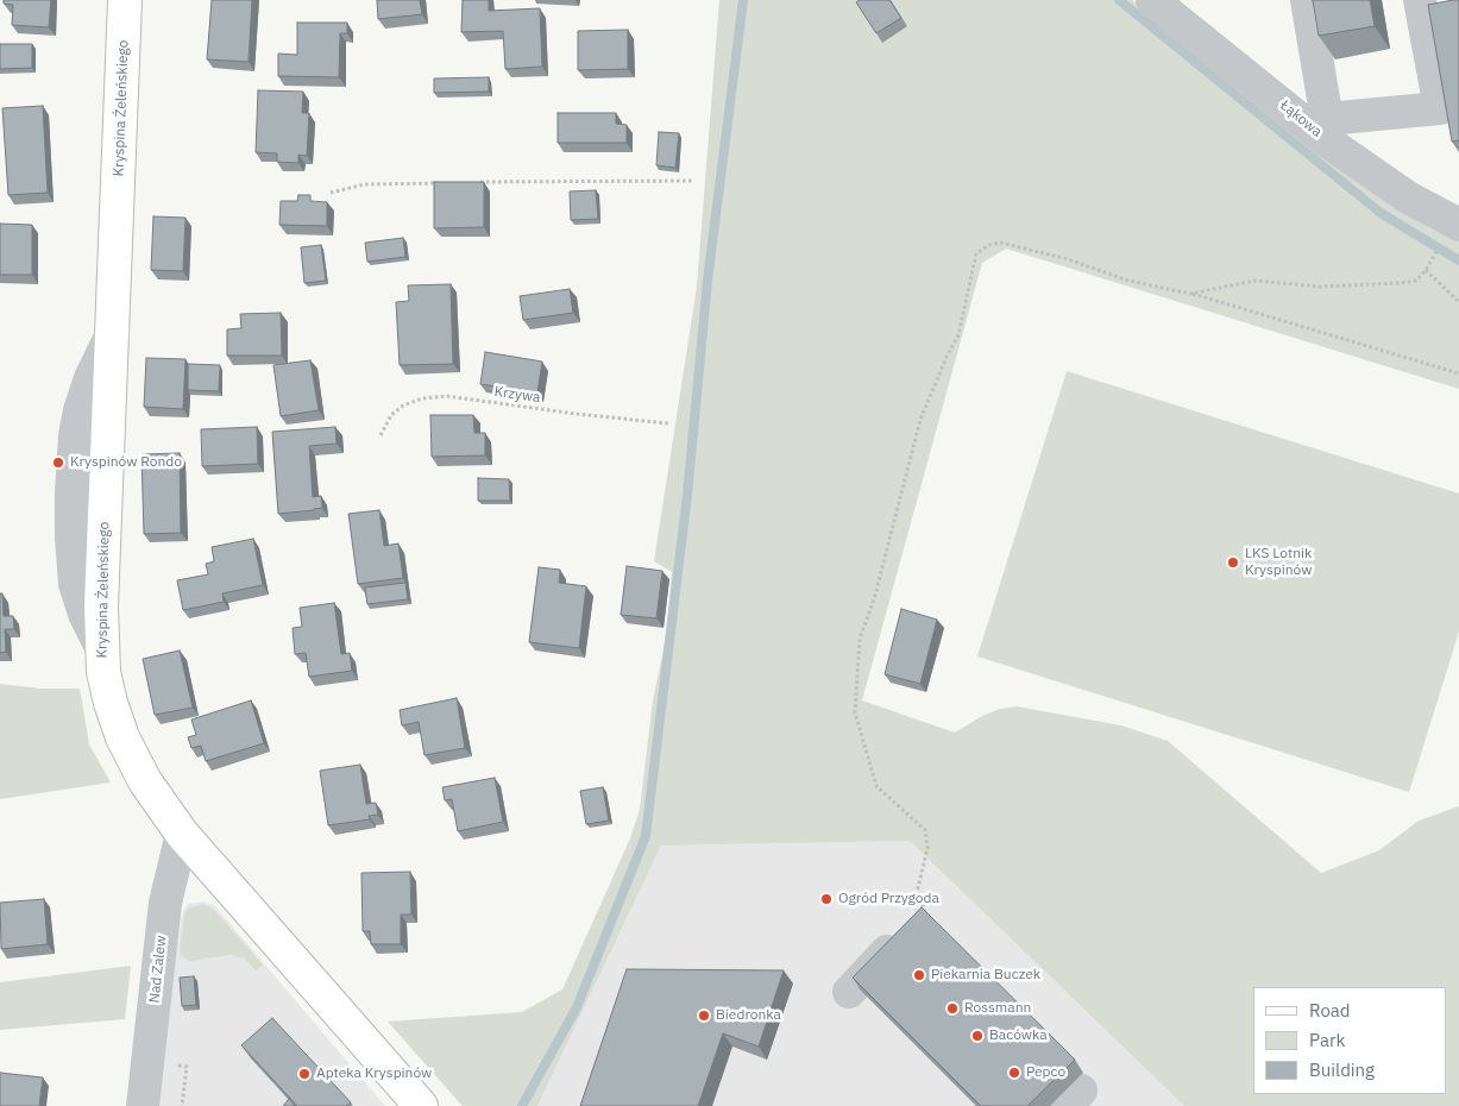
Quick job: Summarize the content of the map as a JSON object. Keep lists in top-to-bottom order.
{
  "streets": {
    "main road": ["Kryspina Żeleńskiego"],
    "street": ["Łąkowa", "Nad Zalew"],
    "path": ["Krzywa"]
  },
  "crossings": [
    ["Kryspina Żeleńskiego", "Nad Zalew"]
  ],
  "places": [
    "Kryspinów Rondo",
    "LKS Lotnik Kryspinów",
    "Ogród Przygoda",
    "Piekarnia Buczek",
    "Rossmann",
    "Biedronka",
    "Bacówka",
    "Pepco",
    "Apteka Kryspinów"
  ],
  "legend": ["Road", "Park", "Building"]
}
